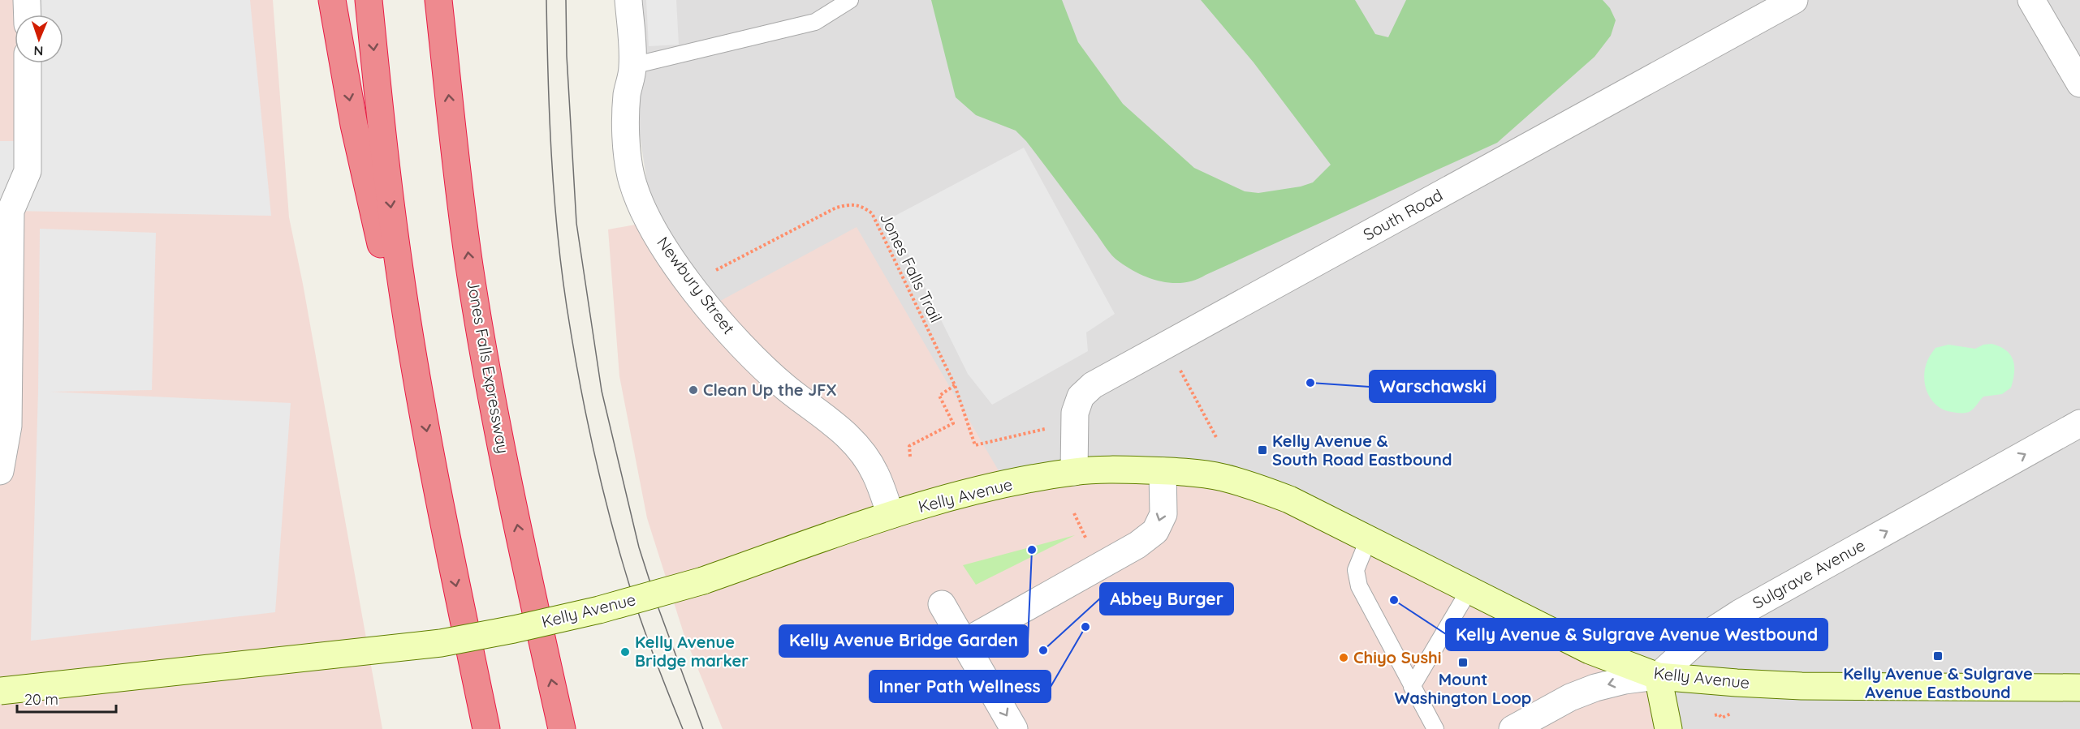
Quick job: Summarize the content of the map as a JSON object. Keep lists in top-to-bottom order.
{
  "streets": {
    "highway": ["Jones Falls Expressway"],
    "main road": ["Kelly Avenue"],
    "street": ["South Road", "Newbury Street", "Sulgrave Avenue"],
    "path": ["Jones Falls Trail"]
  },
  "crossings": [
    ["South Road", "Kelly Avenue"],
    ["Newbury Street", "Kelly Avenue"],
    ["Kelly Avenue", "Sulgrave Avenue"]
  ],
  "one_way": ["Sulgrave Avenue"],
  "places": {
    "other": [
      "Warschawski",
      "Clean Up the JFX",
      "Kelly Avenue Bridge Garden",
      "Kelly Avenue & Sulgrave Avenue Westbound",
      "Inner Path Wellness",
      "Abbey Burger",
      "Kelly Avenue Bridge marker",
      "Chiyo Sushi"
    ],
    "transit": ["Kelly Avenue & South Road Eastbound", "Kelly Avenue & Sulgrave Avenue Eastbound", "Mount Washington Loop"]
  },
  "scale_bar": "20 m",
  "north": "bottom"
}
